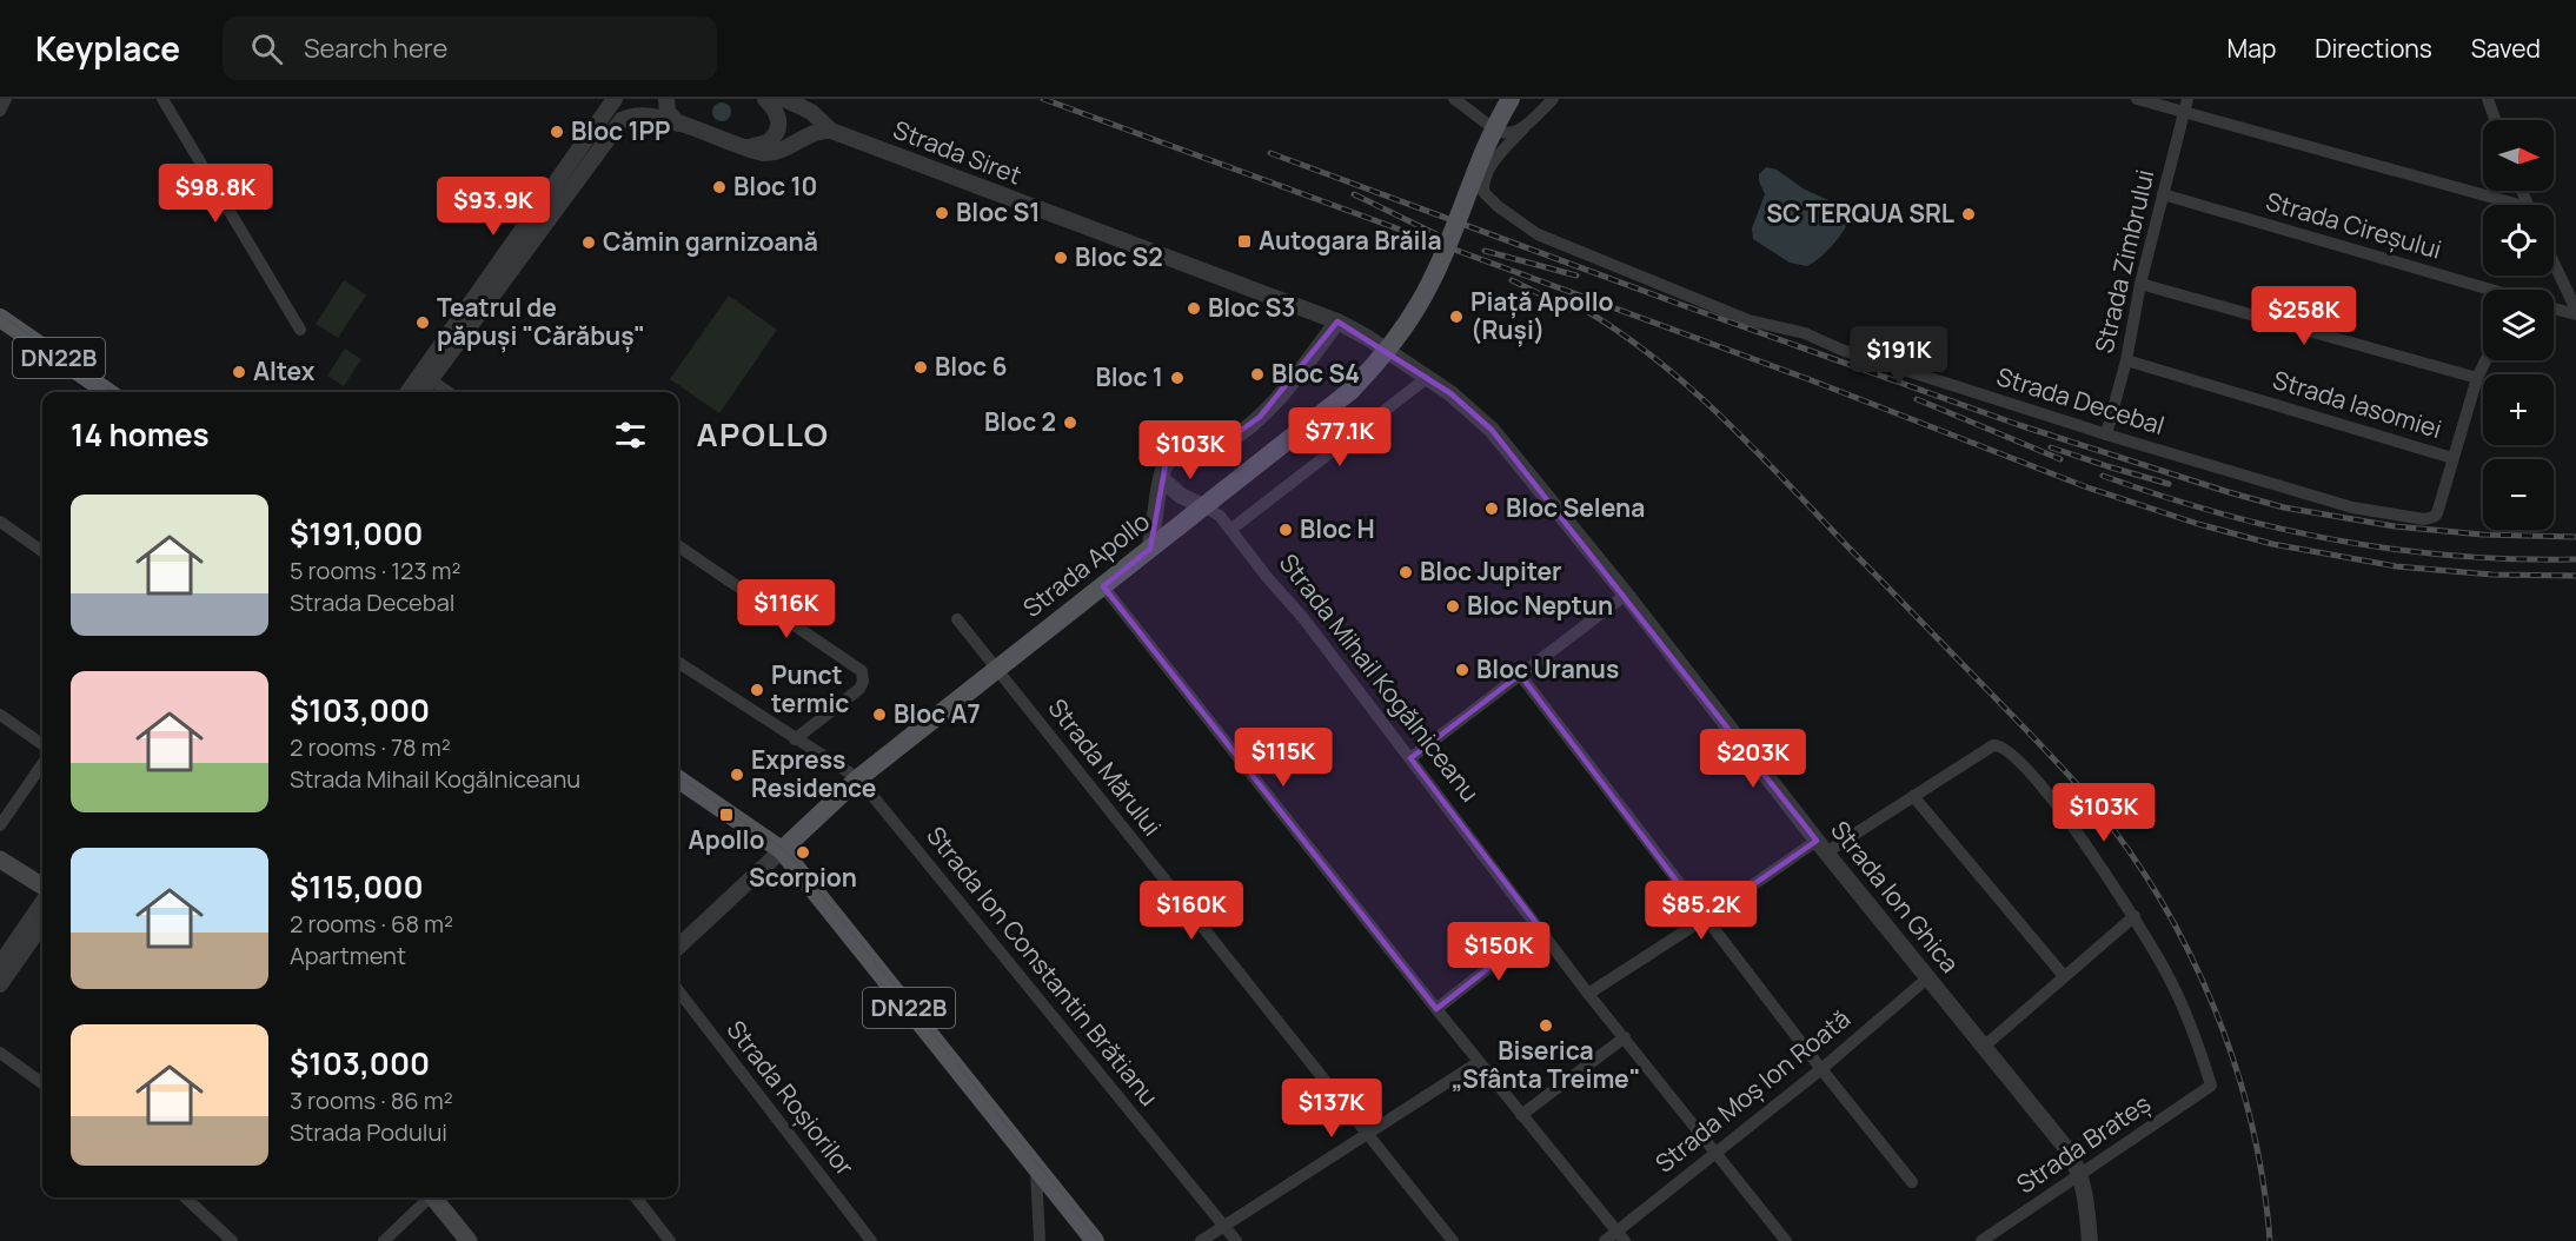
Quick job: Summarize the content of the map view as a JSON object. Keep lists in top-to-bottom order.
{
  "streets": {
    "main road": ["DN22B", "Strada Apollo"],
    "street": [
      "Strada Siret",
      "Strada Cireșului",
      "Strada Zimbrului",
      "Strada Decebal",
      "Strada Iasomiei",
      "Strada Mihail Kogălniceanu",
      "Strada Mărului",
      "Strada Ion Ghica",
      "Strada Ion Constantin Brătianu",
      "Strada Moș Ion Roată",
      "Strada Roșiorilor",
      "Strada Brateș"
    ]
  },
  "crossings": [
    ["Strada Siret", "Strada Ion Ghica"],
    ["Strada Cireșului", "Strada Zimbrului"],
    ["Strada Zimbrului", "Strada Decebal"],
    ["Strada Zimbrului", "Strada Iasomiei"],
    ["DN22B", "Strada Apollo"],
    ["Strada Decebal", "Strada Iasomiei"],
    ["Strada Apollo", "Strada Mihail Kogălniceanu"],
    ["Strada Apollo", "Strada Mărului"],
    ["Strada Apollo", "Strada Ion Constantin Brătianu"],
    ["Strada Ion Ghica", "Strada Moș Ion Roată"],
    ["Strada Ion Ghica", "Strada Brateș"]
  ],
  "districts": ["APOLLO"],
  "places": {
    "other": [
      "Bloc 1PP",
      "Bloc 10",
      "Bloc S1",
      "SC TERQUA SRL",
      "Cămin garnizoană",
      "Bloc S2",
      "Bloc S3",
      "Piață Apollo (Ruși)",
      "Teatrul de păpuși \"Cărăbuș\"",
      "Bloc 6",
      "Altex",
      "Bloc S4",
      "Bloc 1",
      "Bloc 2",
      "Bloc Selena",
      "Bloc H",
      "Bloc Jupiter",
      "Bloc Neptun",
      "Bloc Uranus",
      "Punct termic",
      "Bloc A7",
      "Express Residence",
      "Scorpion",
      "Biserica „Sfânta Treime\""
    ],
    "transit": ["Autogara Brăila", "Apollo"]
  },
  "north": "right",
  "page": {
    "header": "Keyplace",
    "search": "Search here",
    "nav": ["Map", "Directions", "Saved"],
    "map_buttons": ["+", "−"],
    "price": [
      "$98.8K",
      "$93.9K",
      "$258K",
      "$191K",
      "$77.1K",
      "$103K",
      "$116K",
      "$115K",
      "$203K",
      "$103K",
      "$160K",
      "$85.2K",
      "$150K",
      "$137K"
    ],
    "heading": "14 homes",
    "list": [
      {
        "name": "$191,000",
        "note": "5 rooms · 123 m² · Strada Decebal"
      },
      {
        "name": "$103,000",
        "note": "2 rooms · 78 m² · Strada Mihail Kogălniceanu"
      },
      {
        "name": "$115,000",
        "note": "2 rooms · 68 m² · Apartment"
      },
      {
        "name": "$103,000",
        "note": "3 rooms · 86 m² · Strada Podului"
      }
    ]
  }
}
